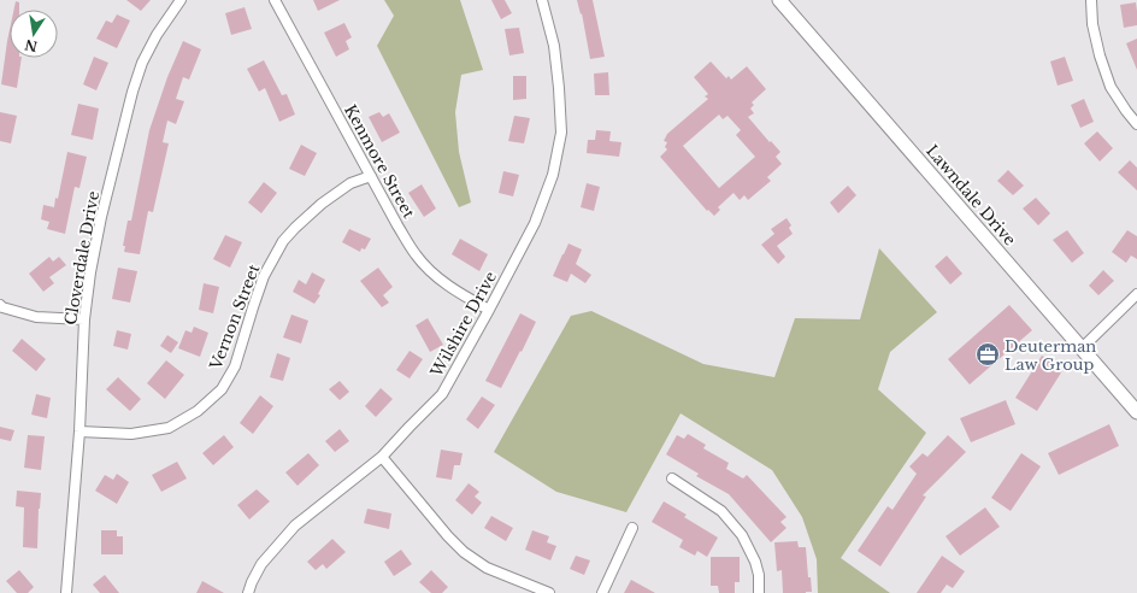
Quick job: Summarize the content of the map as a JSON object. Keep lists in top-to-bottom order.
{
  "streets": {
    "main road": ["Lawndale Drive"],
    "street": [
      "Kenmore Street",
      "Cloverdale Drive",
      "Vernon Street",
      "Wilshire Drive"
    ]
  },
  "crossings": [
    ["Kenmore Street", "Vernon Street"],
    ["Kenmore Street", "Wilshire Drive"],
    ["Cloverdale Drive", "Vernon Street"]
  ],
  "places": {
    "office": ["Deuterman Law Group"]
  },
  "north": "bottom"
}
